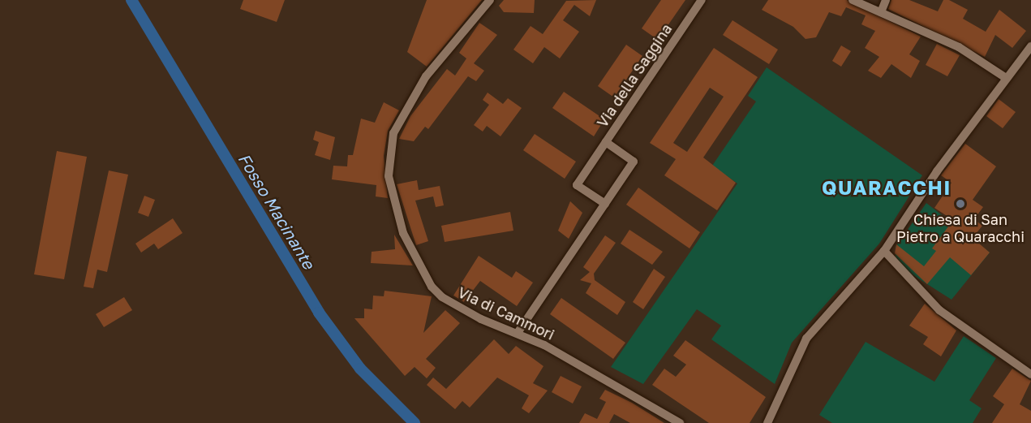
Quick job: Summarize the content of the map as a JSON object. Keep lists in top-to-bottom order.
{
  "streets": {
    "street": ["Via della Saggina", "Via di Cammori"]
  },
  "crossings": [
    ["Via della Saggina", "Via di Cammori"]
  ],
  "districts": ["QUARACCHI"],
  "water": ["Fosso Macinante"],
  "places": ["Chiesa di San Pietro a Quaracchi"]
}
